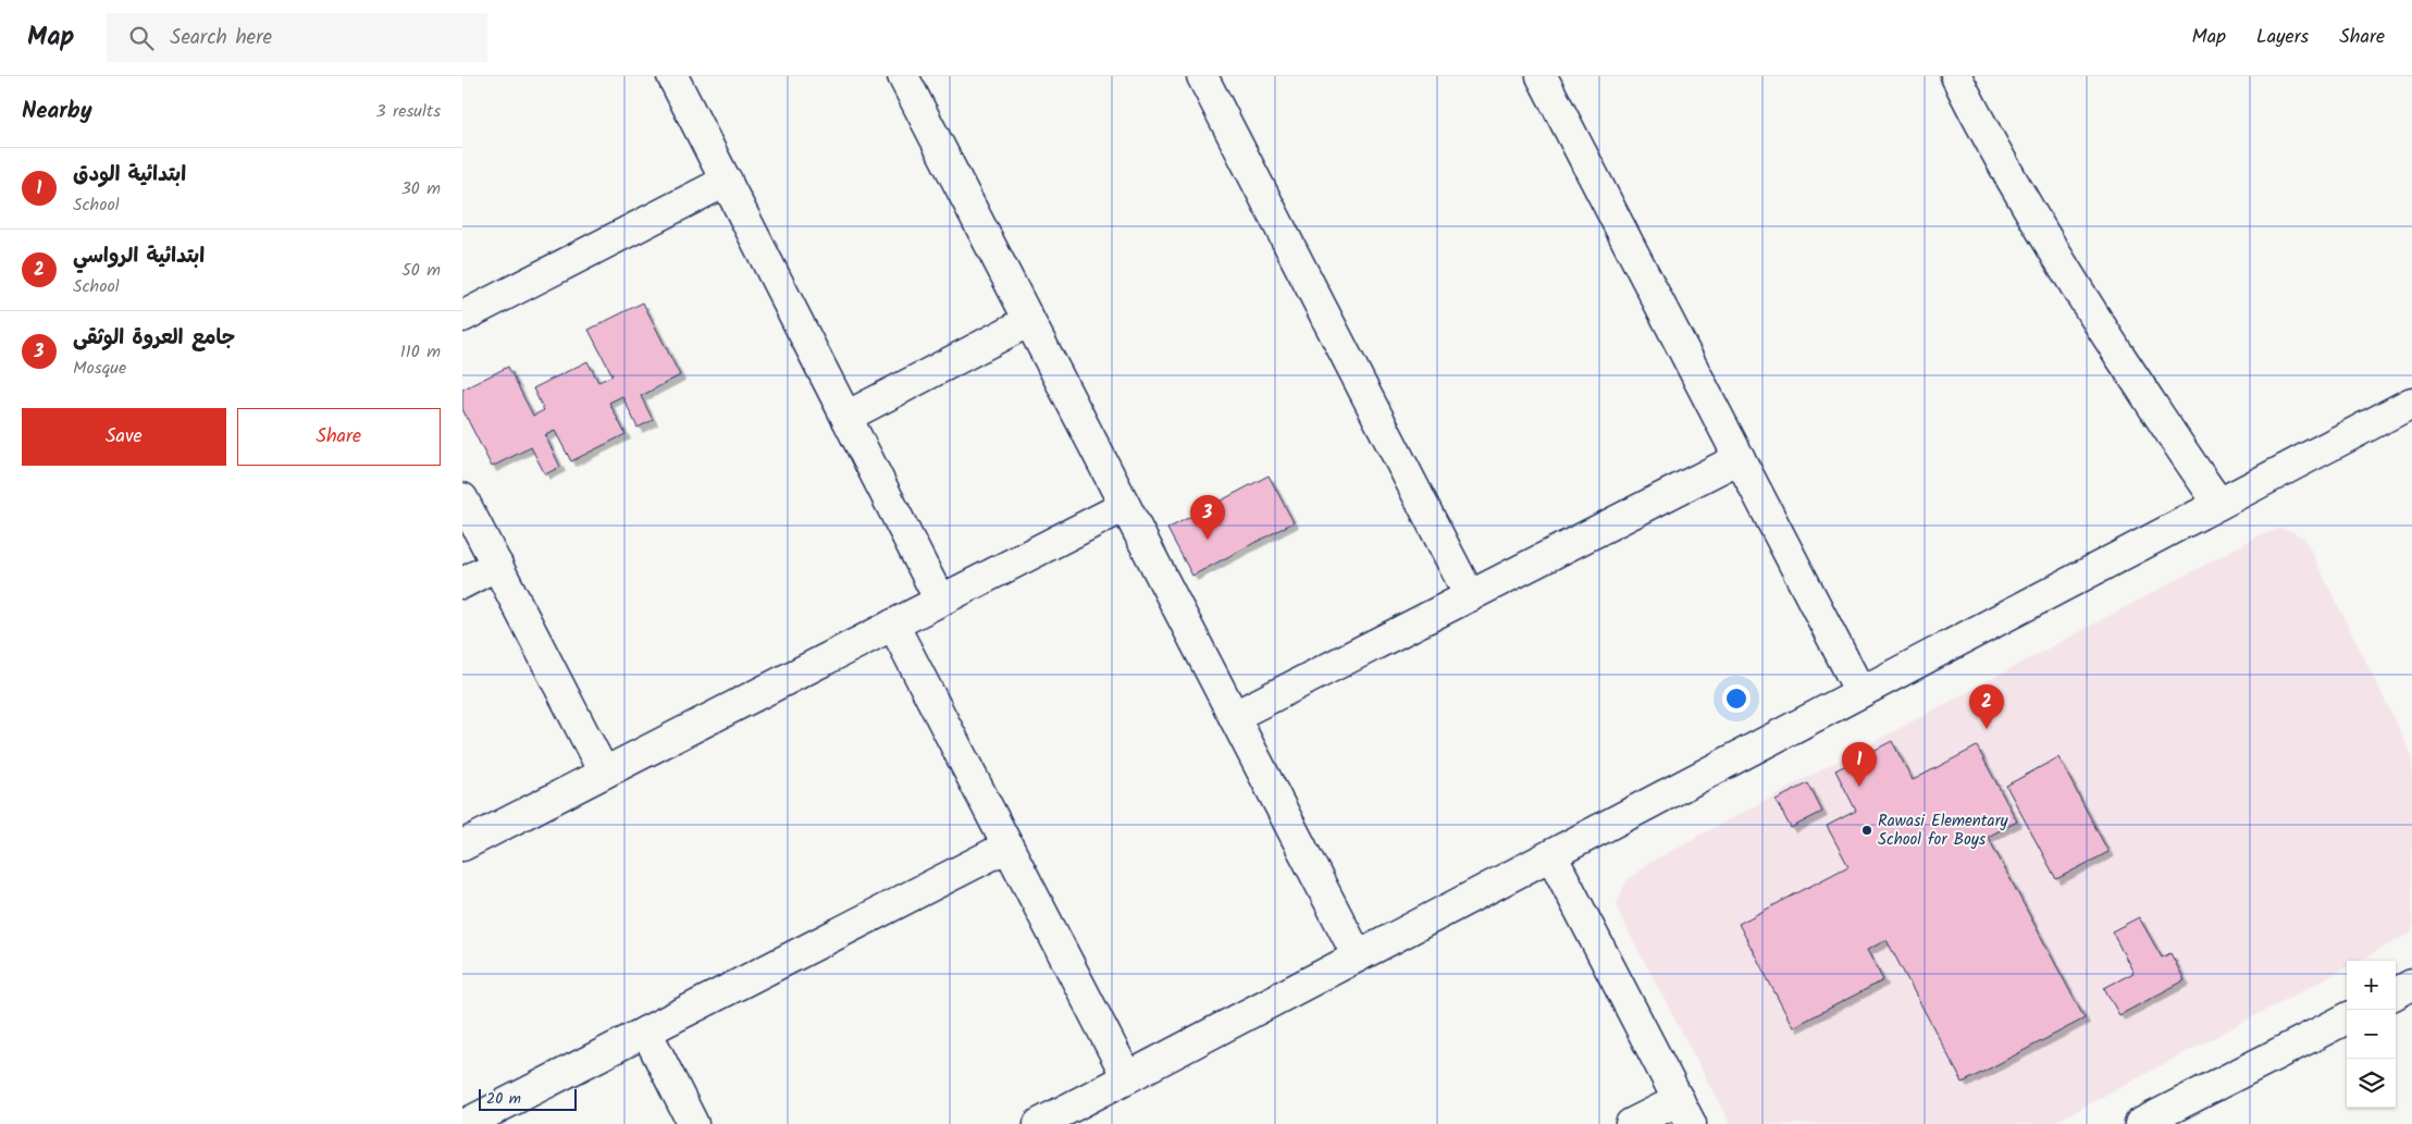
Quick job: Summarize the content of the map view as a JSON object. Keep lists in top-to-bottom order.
{
  "places": ["Rawasi Elementary School for Boys"],
  "scale_bar": "20 m",
  "page": {
    "header": "Map",
    "search": "Search here",
    "nav": ["Map", "Layers", "Share"],
    "heading": ["Nearby", "3 results"],
    "list": [
      {
        "mark": "1",
        "name": "ابتدائية الودق",
        "note": "School",
        "value": "30 m"
      },
      {
        "mark": "2",
        "name": "ابتدائية الرواسي",
        "note": "School",
        "value": "50 m"
      },
      {
        "mark": "3",
        "name": "جامع العروة الوثقى",
        "note": "Mosque",
        "value": "110 m"
      }
    ],
    "buttons": ["Save", "Share"],
    "pins": ["3", "2", "1"],
    "map_buttons": ["+", "−"],
    "scale": "20 m"
  }
}
